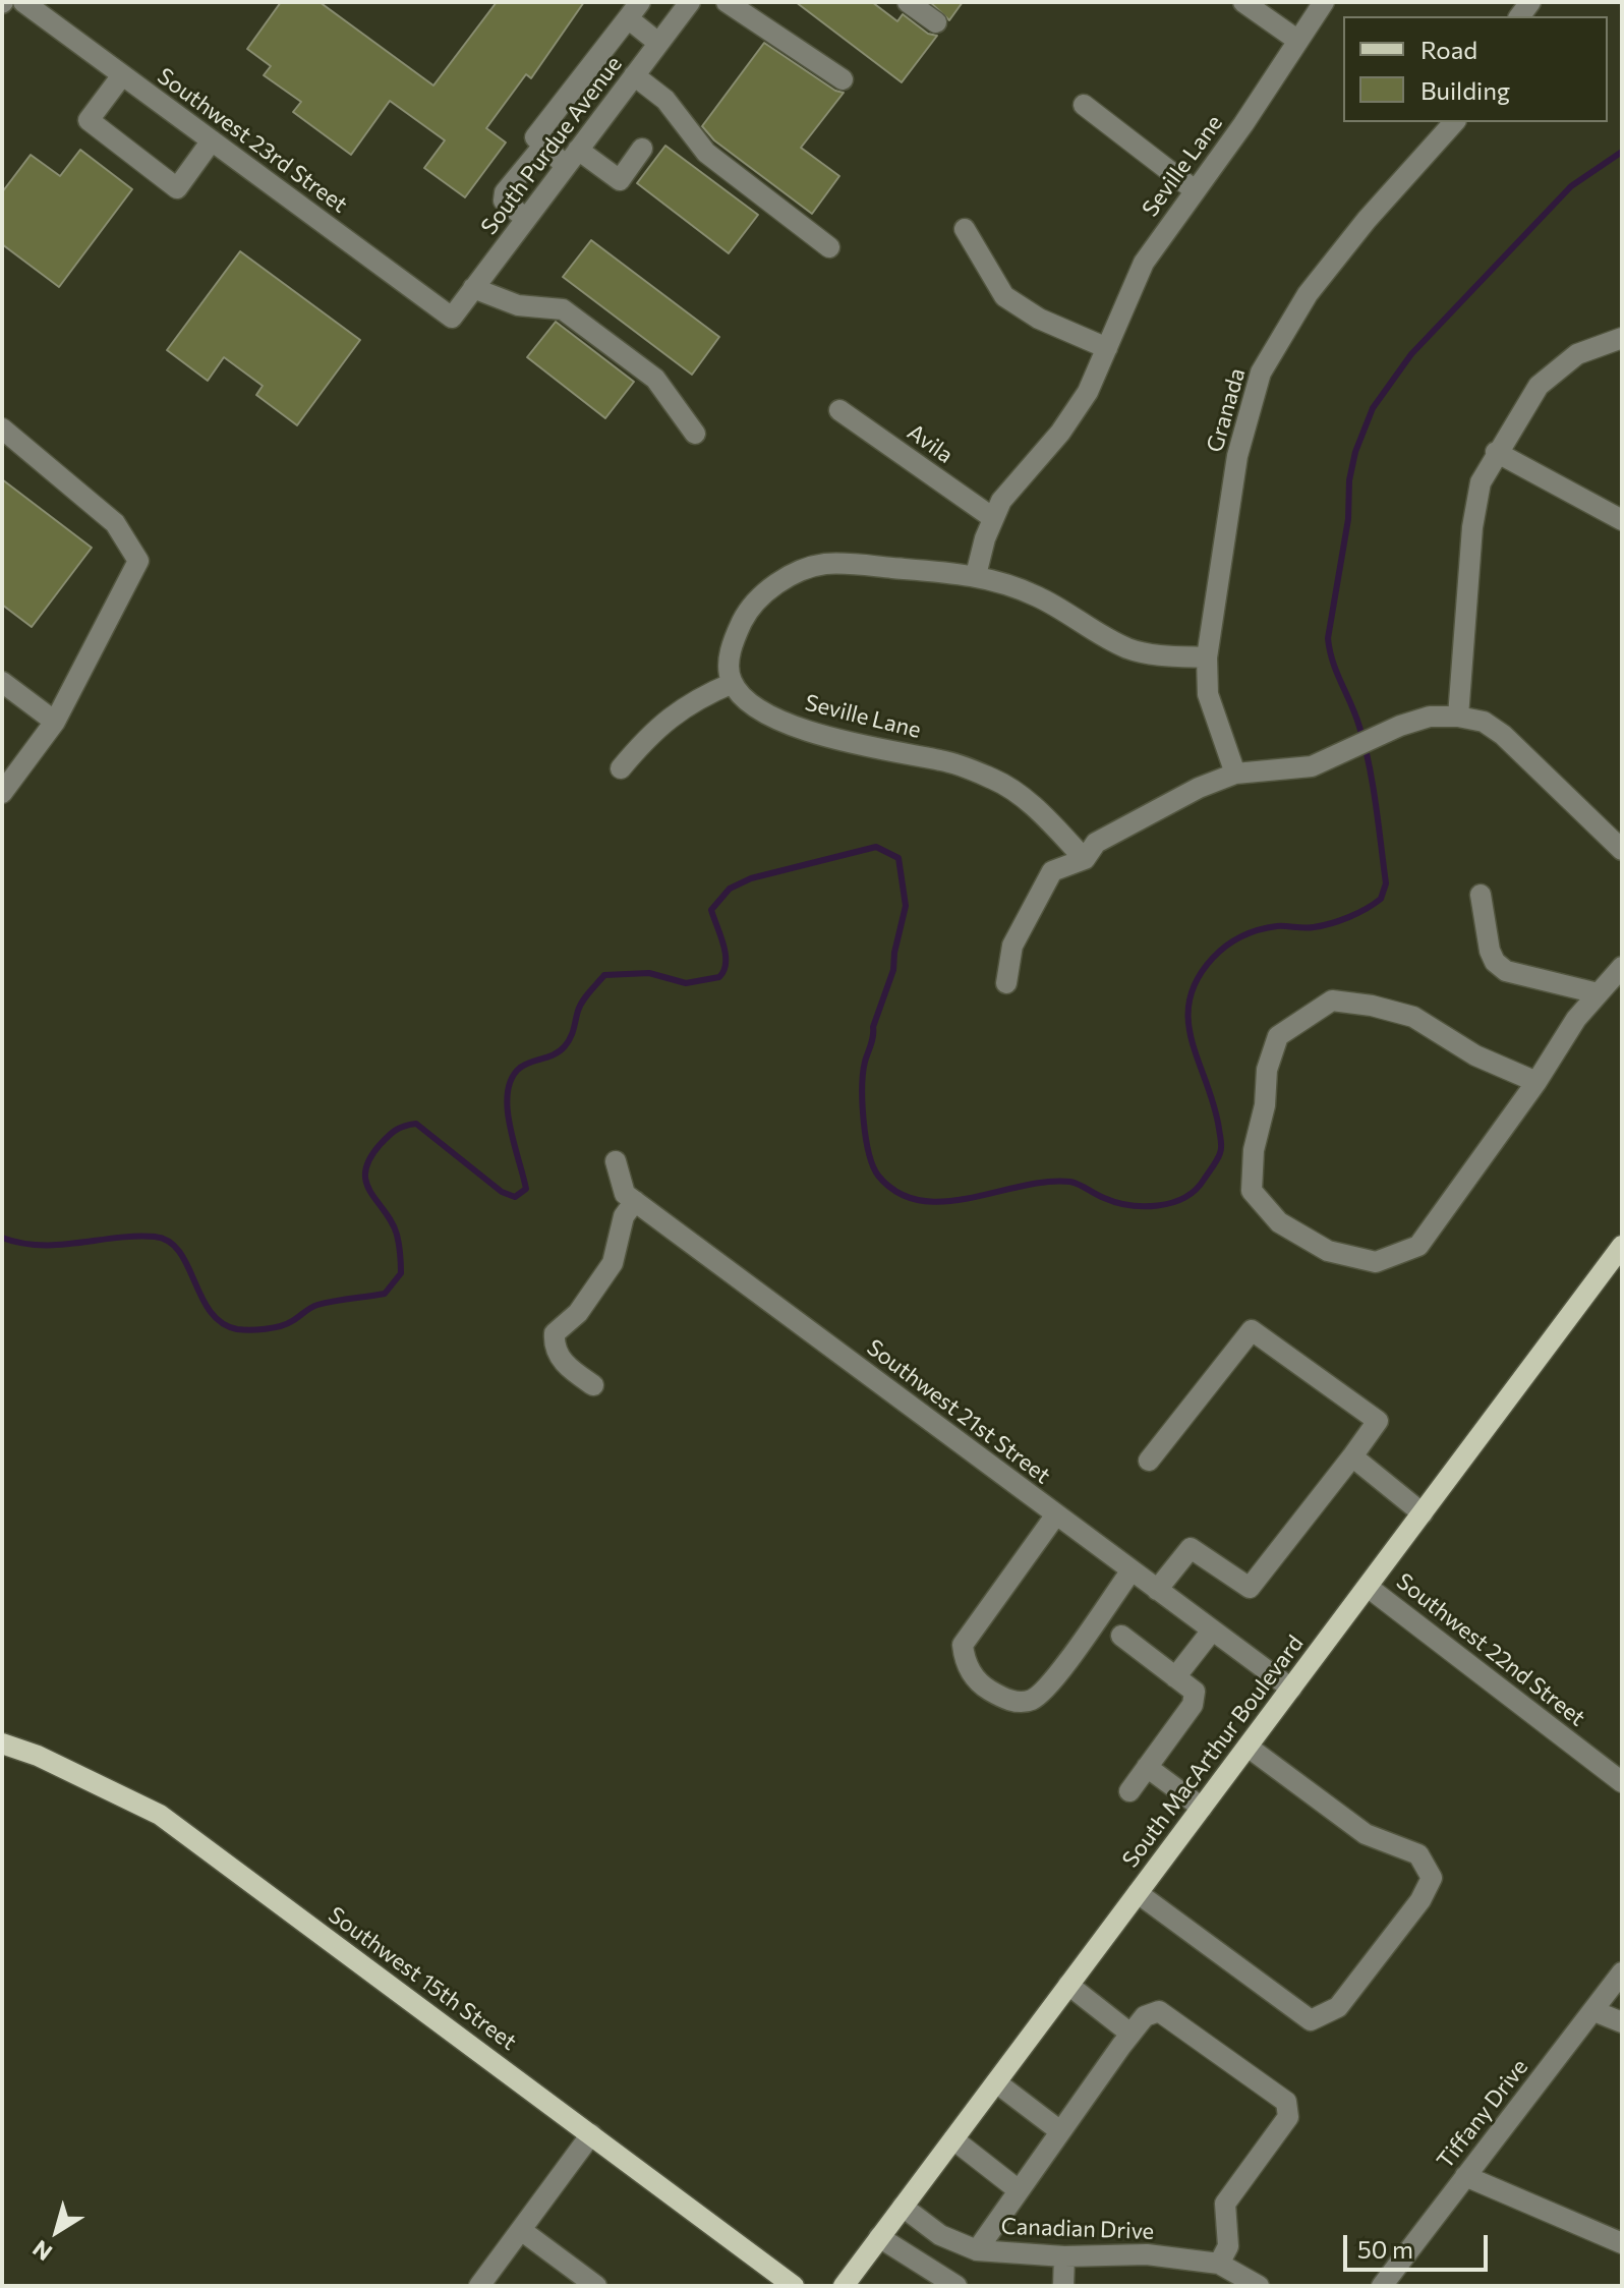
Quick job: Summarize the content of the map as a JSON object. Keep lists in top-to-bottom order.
{
  "streets": {
    "main road": ["South MacArthur Boulevard", "Southwest 15th Street"],
    "street": [
      "Southwest 23rd Street",
      "South Purdue Avenue",
      "Seville Lane",
      "Granada",
      "Avila",
      "Southwest 21st Street",
      "Southwest 22nd Street",
      "Tiffany Drive",
      "Canadian Drive"
    ]
  },
  "crossings": [
    ["Southwest 23rd Street", "South Purdue Avenue"],
    ["Seville Lane", "Avila"],
    ["Southwest 21st Street", "South MacArthur Boulevard"],
    ["Southwest 22nd Street", "South MacArthur Boulevard"],
    ["South MacArthur Boulevard", "Canadian Drive"]
  ],
  "legend": ["Road", "Building"],
  "scale_bar": "50 m",
  "north": "bottom left"
}
